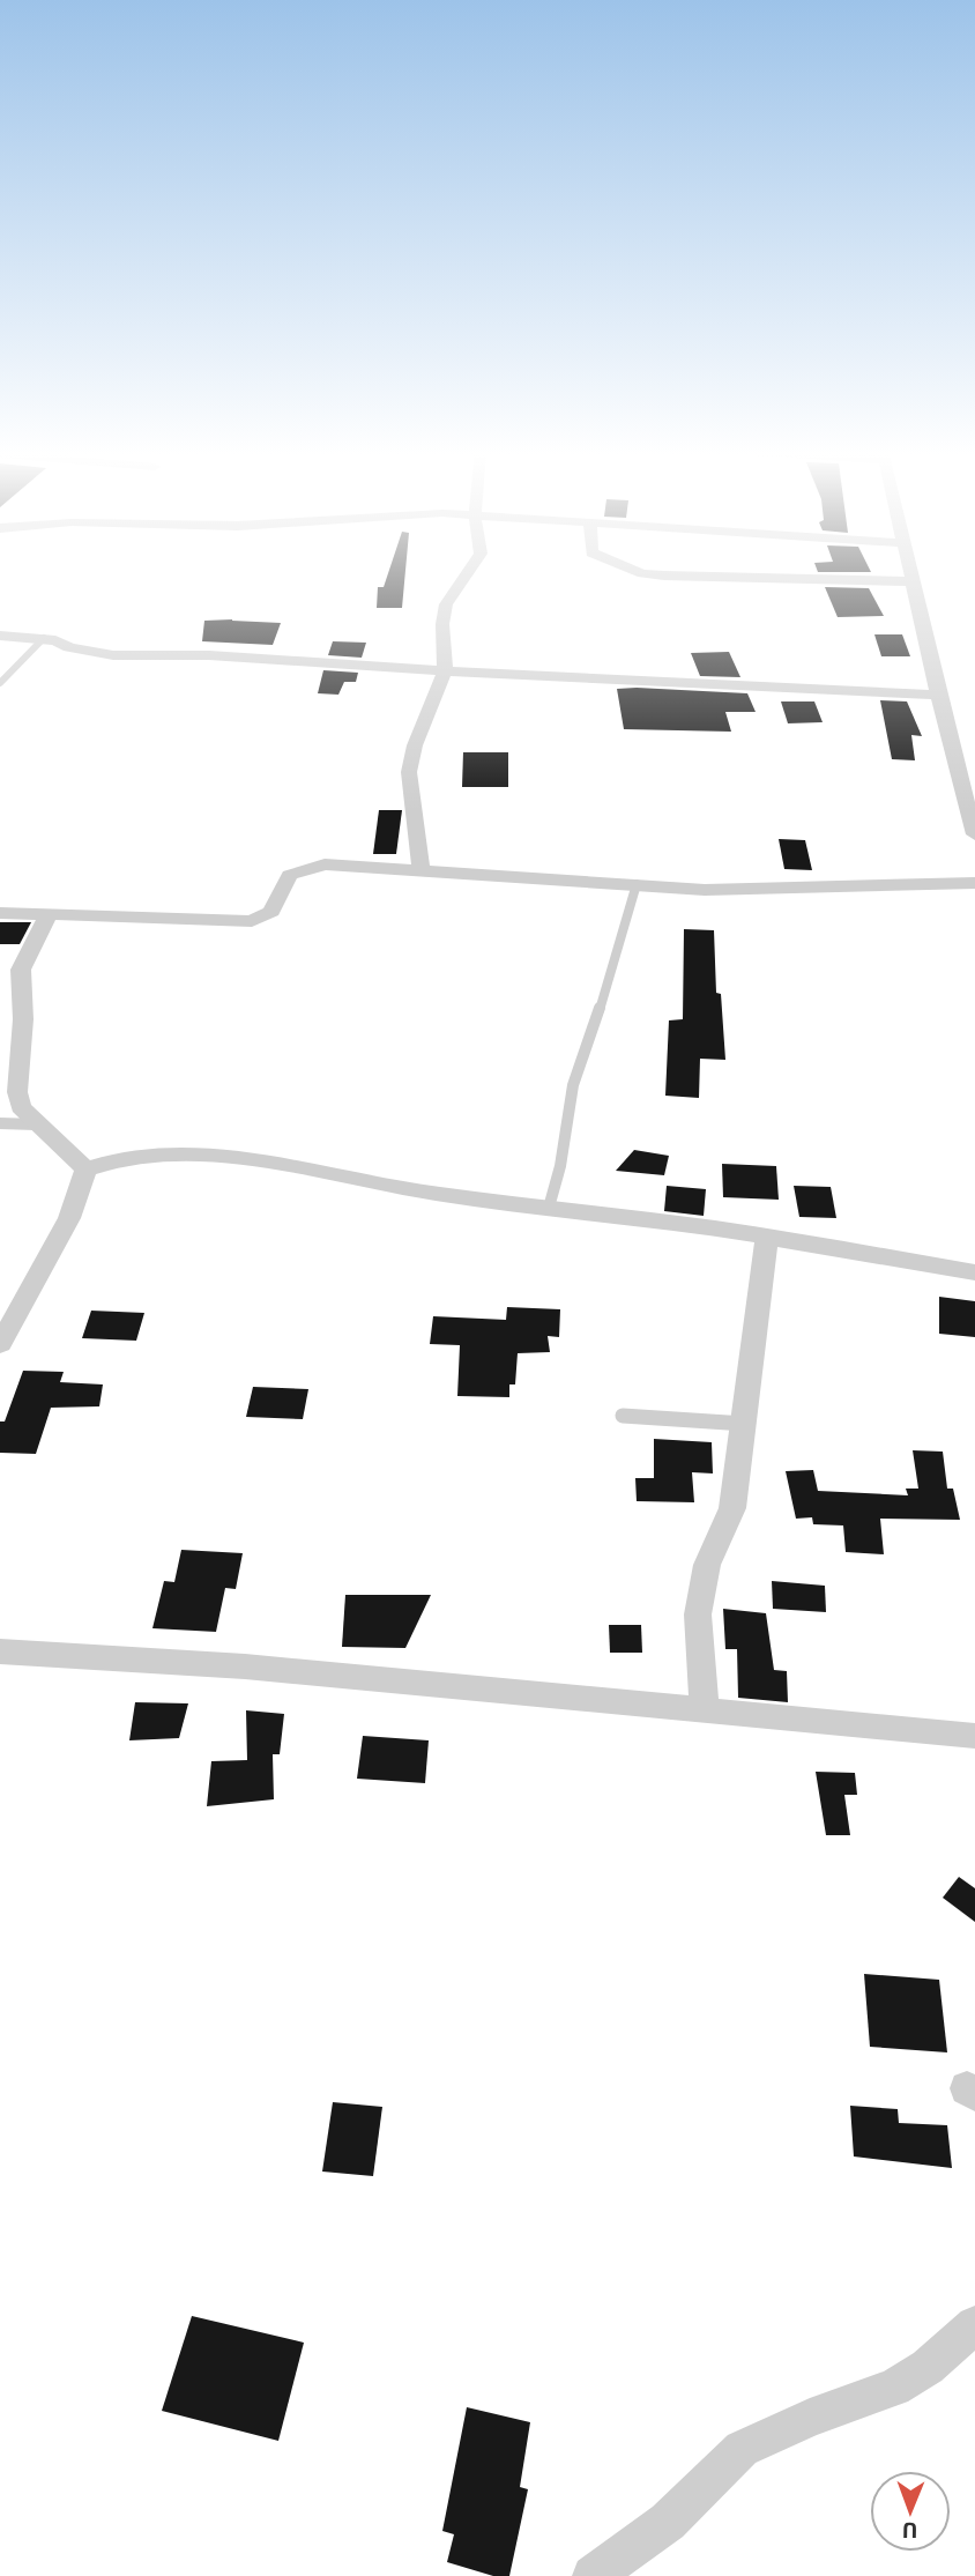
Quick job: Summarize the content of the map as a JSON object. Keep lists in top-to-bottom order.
{
  "north": "bottom"
}
